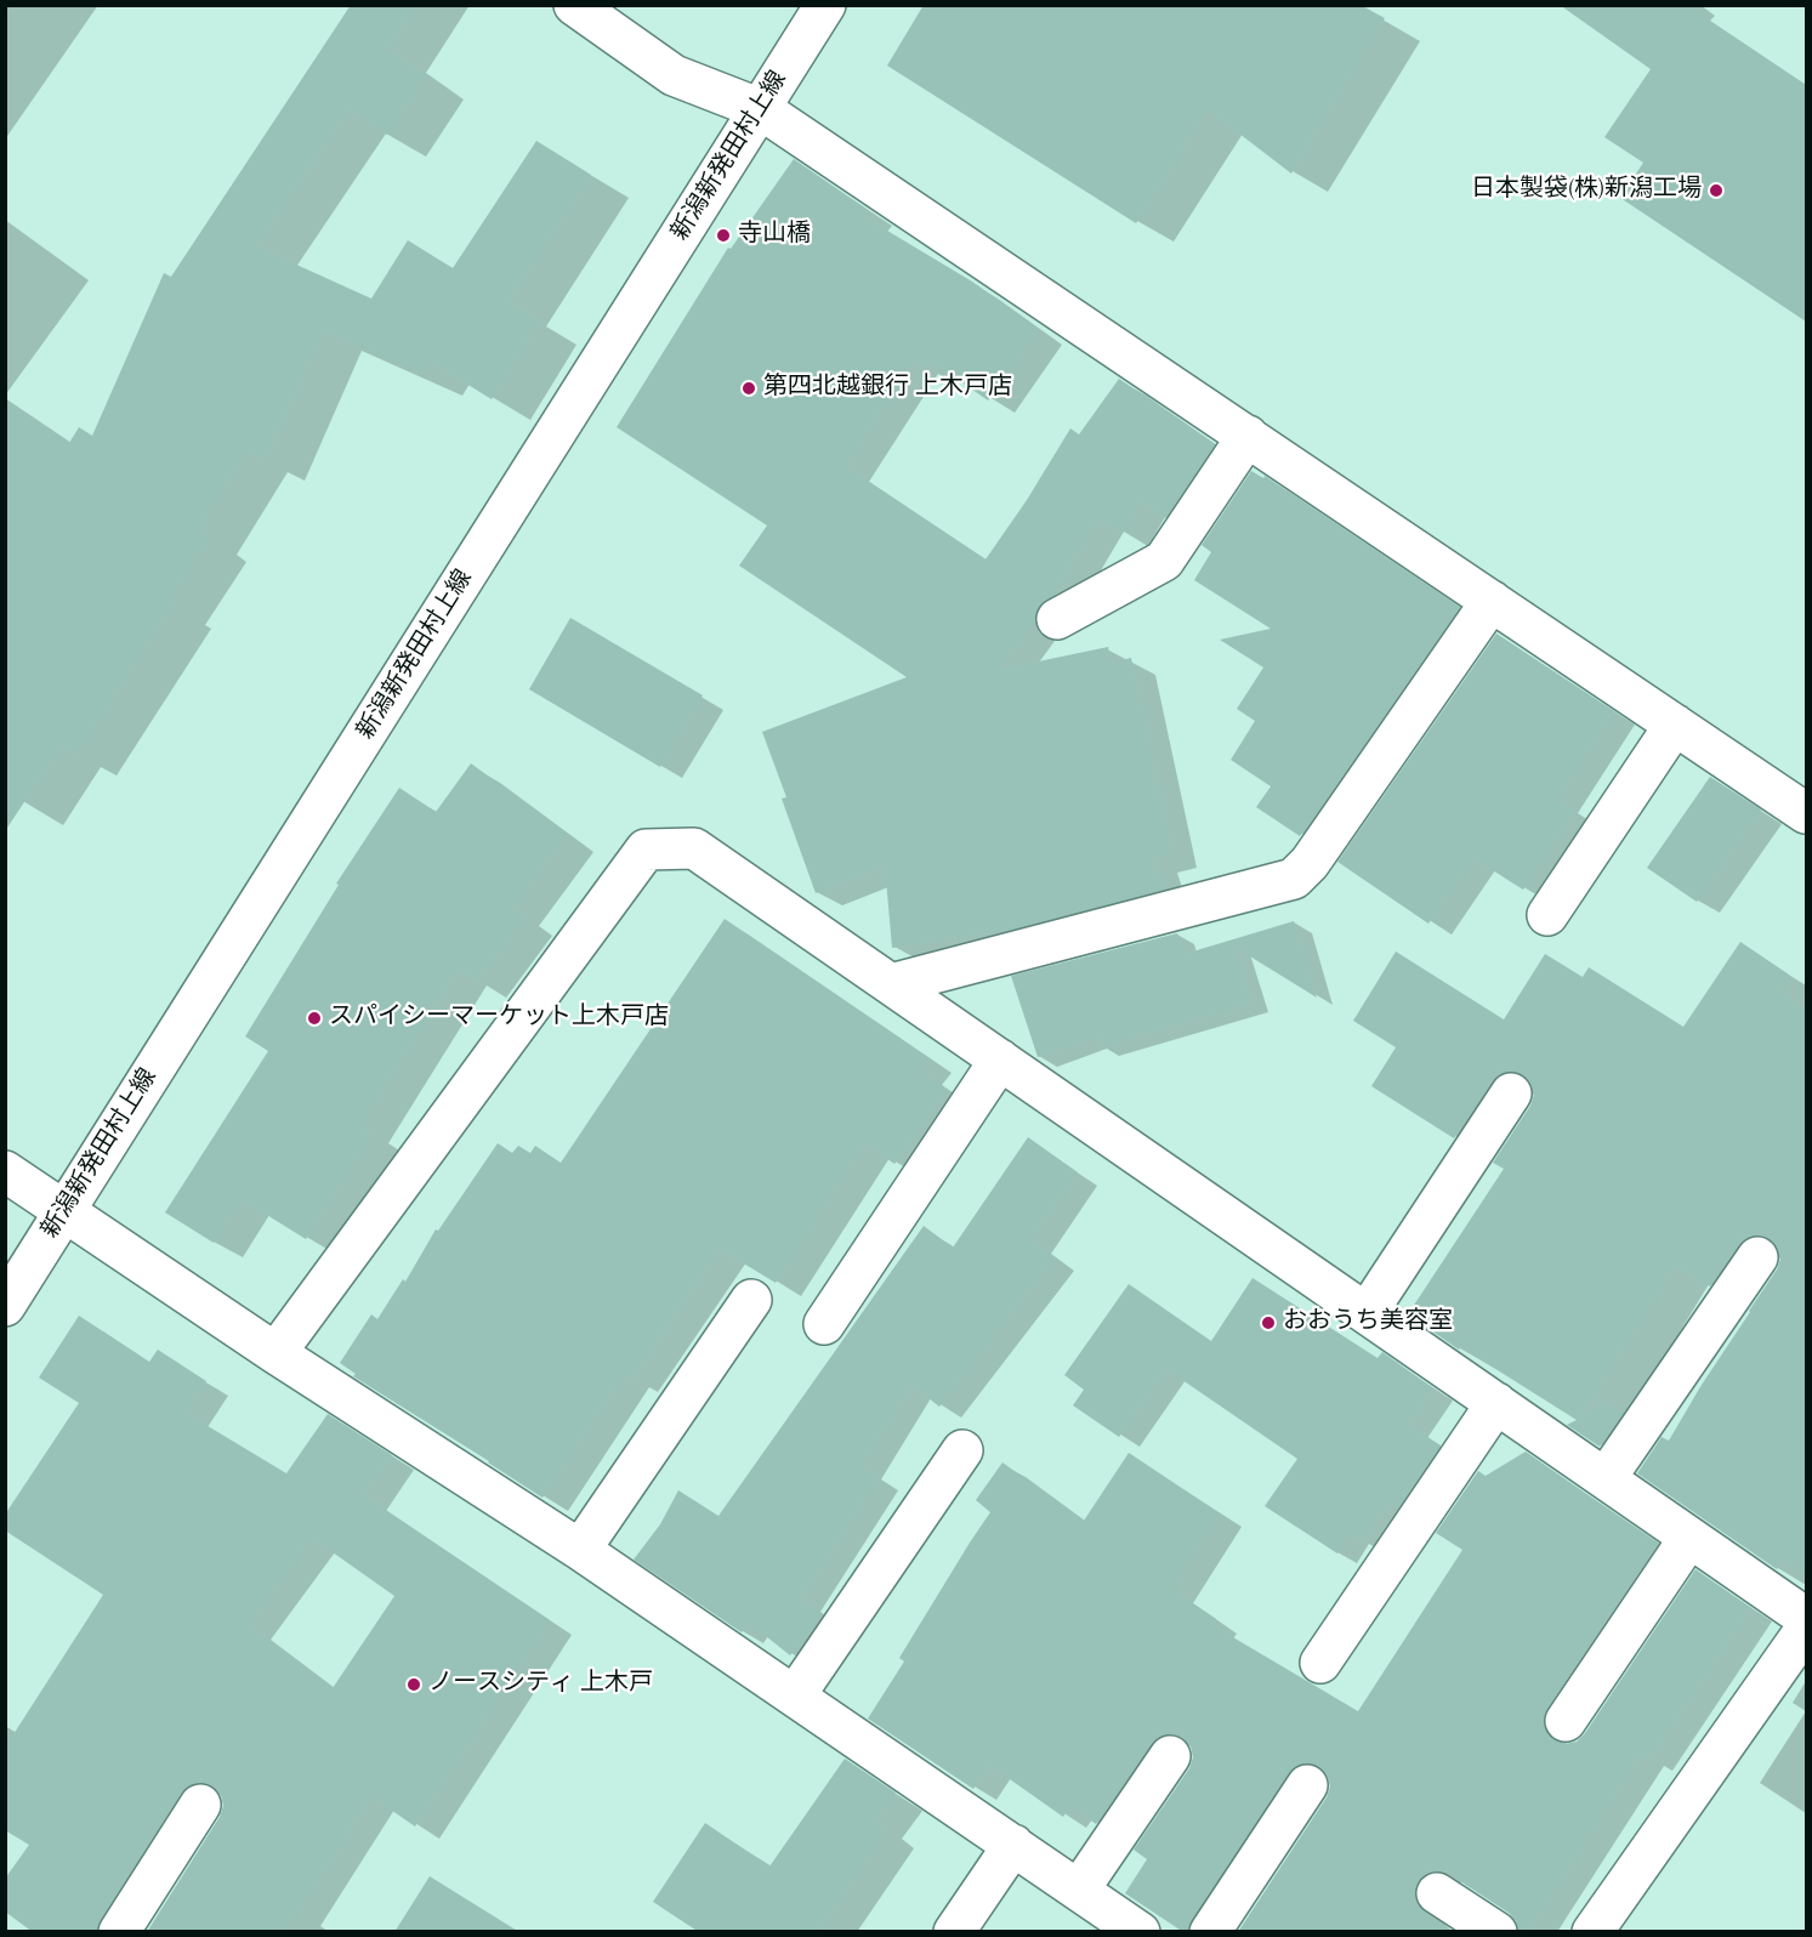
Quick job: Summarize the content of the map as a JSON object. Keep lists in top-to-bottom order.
{
  "streets": {
    "street": ["新潟新発田村上線"]
  },
  "places": [
    "日本製袋(株)新潟工場",
    "寺山橋",
    "第四北越銀行 上木戸店",
    "スパイシーマーケット上木戸店",
    "おおうち美容室",
    "ノースシティ 上木戸"
  ]
}
